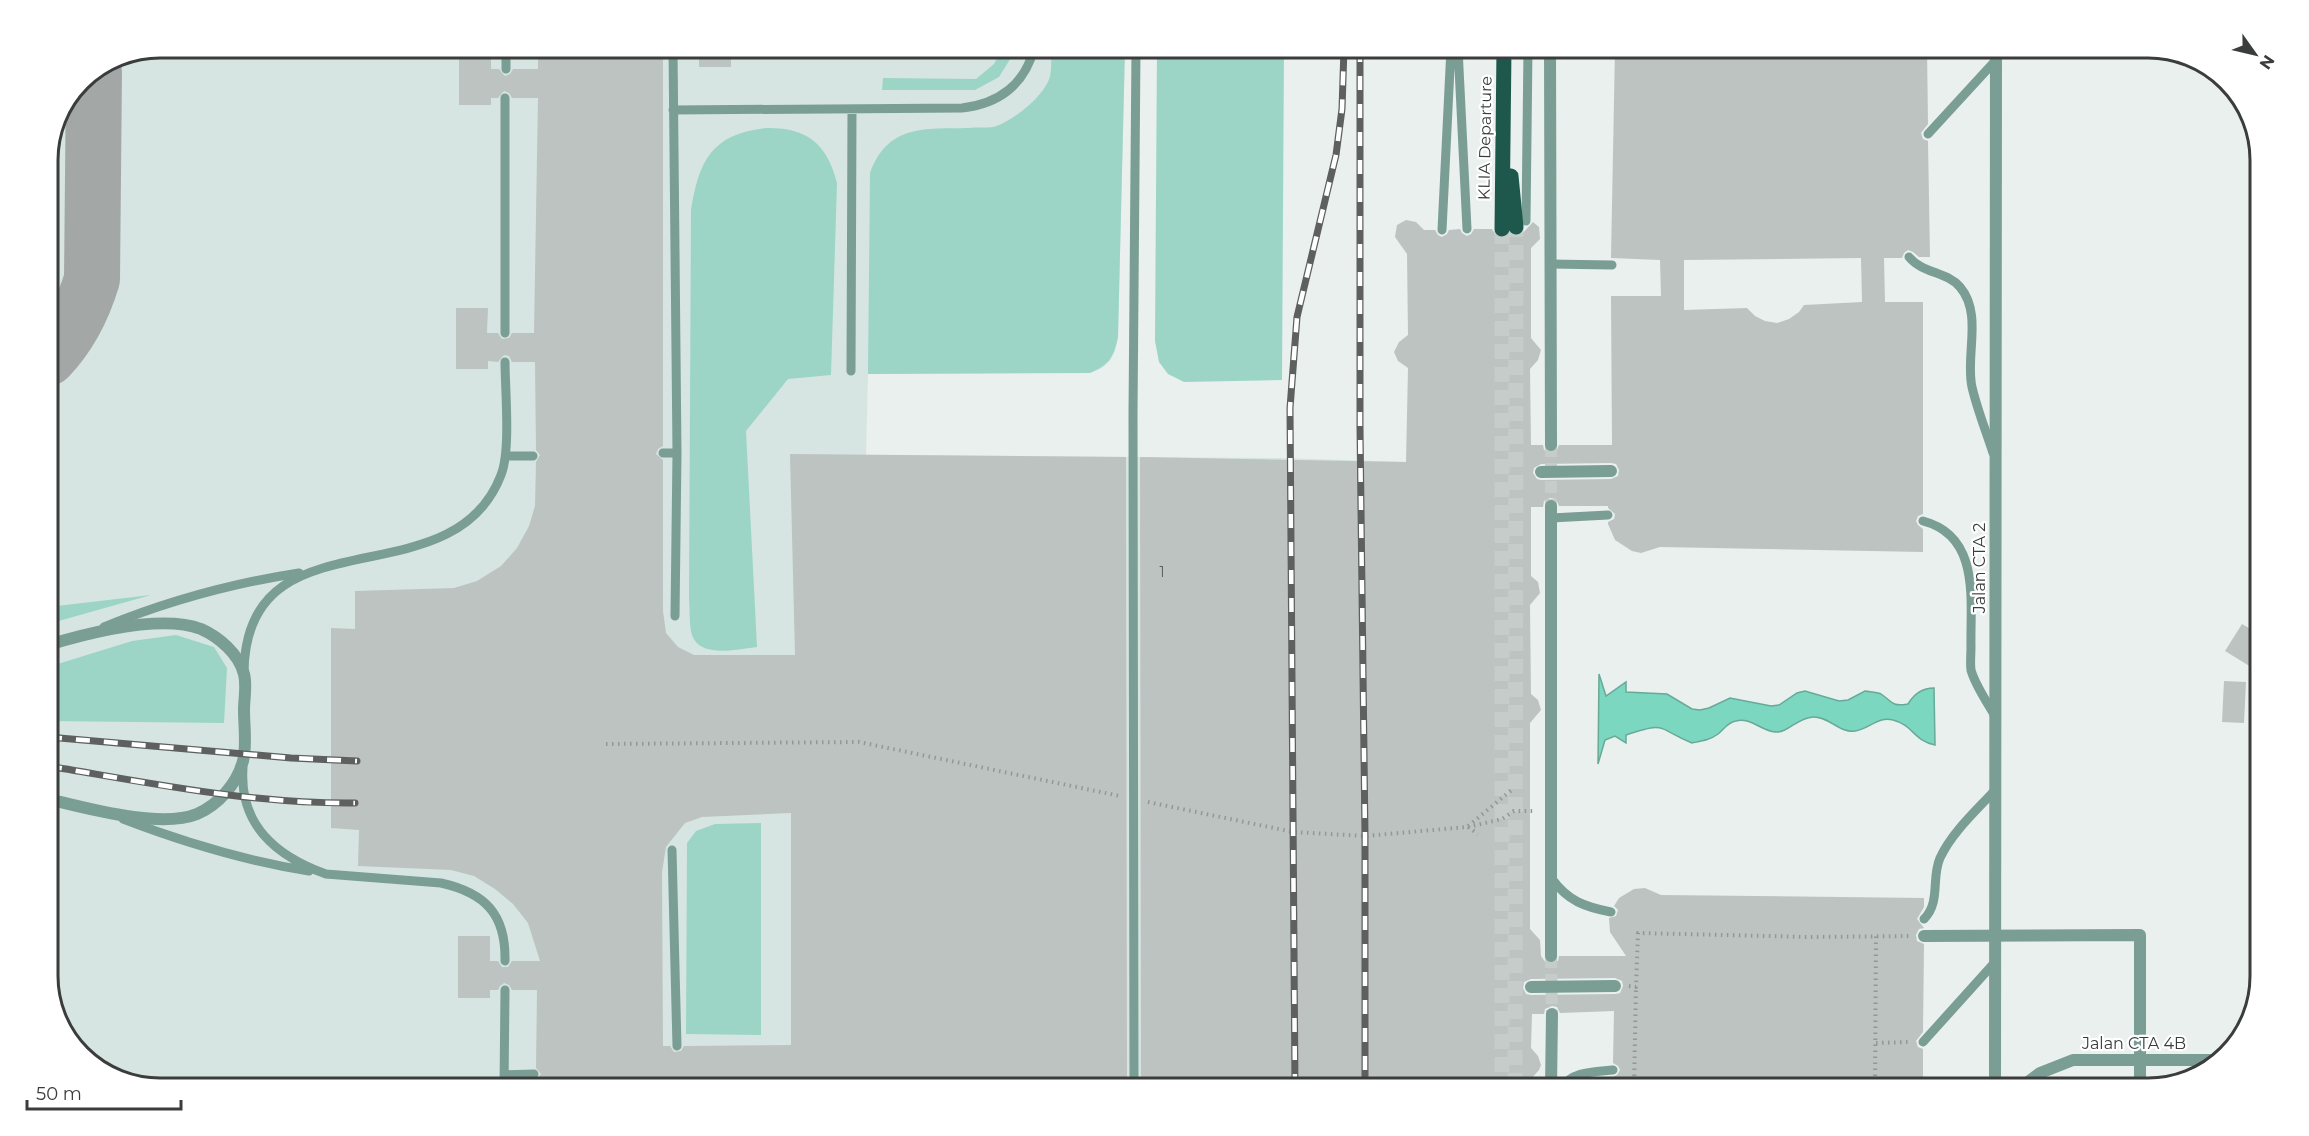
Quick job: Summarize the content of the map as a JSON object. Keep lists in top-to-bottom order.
{
  "streets": {
    "main road": ["KLIA Departure"],
    "street": ["Jalan CTA 2", "Jalan CTA 4B"]
  },
  "house_numbers": ["1"],
  "scale_bar": "50 m",
  "north": "bottom right"
}
